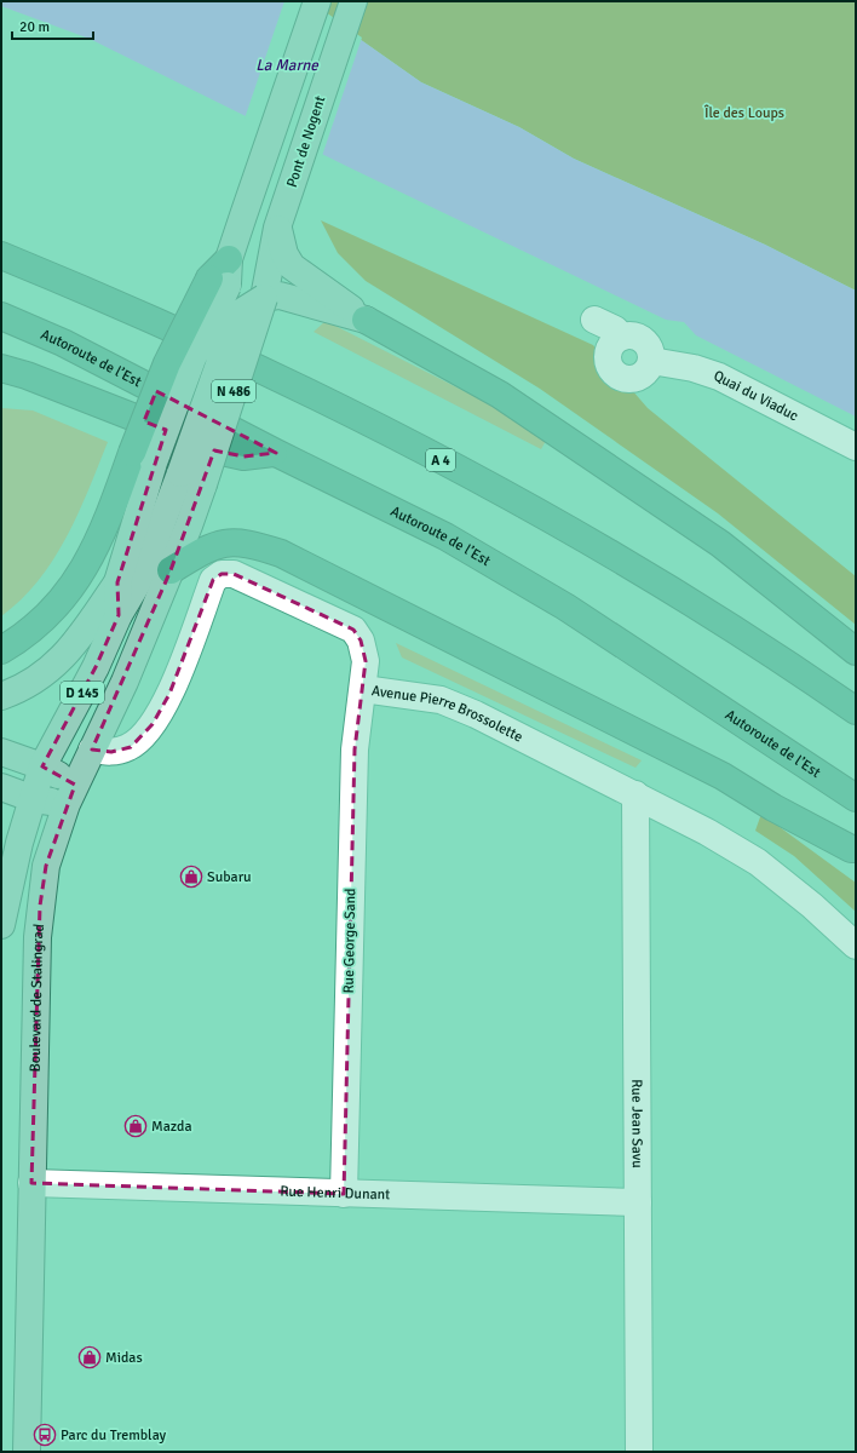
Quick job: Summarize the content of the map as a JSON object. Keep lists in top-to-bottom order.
{
  "streets": {
    "highway": ["Autoroute de l’Est", "A 4"],
    "main road": [
      "Pont de Nogent",
      "N 486",
      "D 145",
      "Boulevard de Stalingrad"
    ],
    "street": [
      "Quai du Viaduc",
      "Avenue Pierre Brossolette",
      "Rue George Sand",
      "Rue Jean Savu",
      "Rue Henri Dunant"
    ]
  },
  "crossings": [
    ["Pont de Nogent", "N 486"],
    ["N 486", "D 145"],
    ["D 145", "Boulevard de Stalingrad"],
    ["Avenue Pierre Brossolette", "Rue George Sand"],
    ["Avenue Pierre Brossolette", "Boulevard de Stalingrad"],
    ["Avenue Pierre Brossolette", "Rue Jean Savu"],
    ["Rue George Sand", "Rue Henri Dunant"],
    ["Boulevard de Stalingrad", "Rue Henri Dunant"],
    ["Rue Jean Savu", "Rue Henri Dunant"]
  ],
  "water": ["La Marne"],
  "parks": ["Île des Loups"],
  "places": {
    "shop": ["Subaru", "Mazda", "Midas"],
    "bus stop": ["Parc du Tremblay"]
  },
  "scale_bar": "20 m"
}
